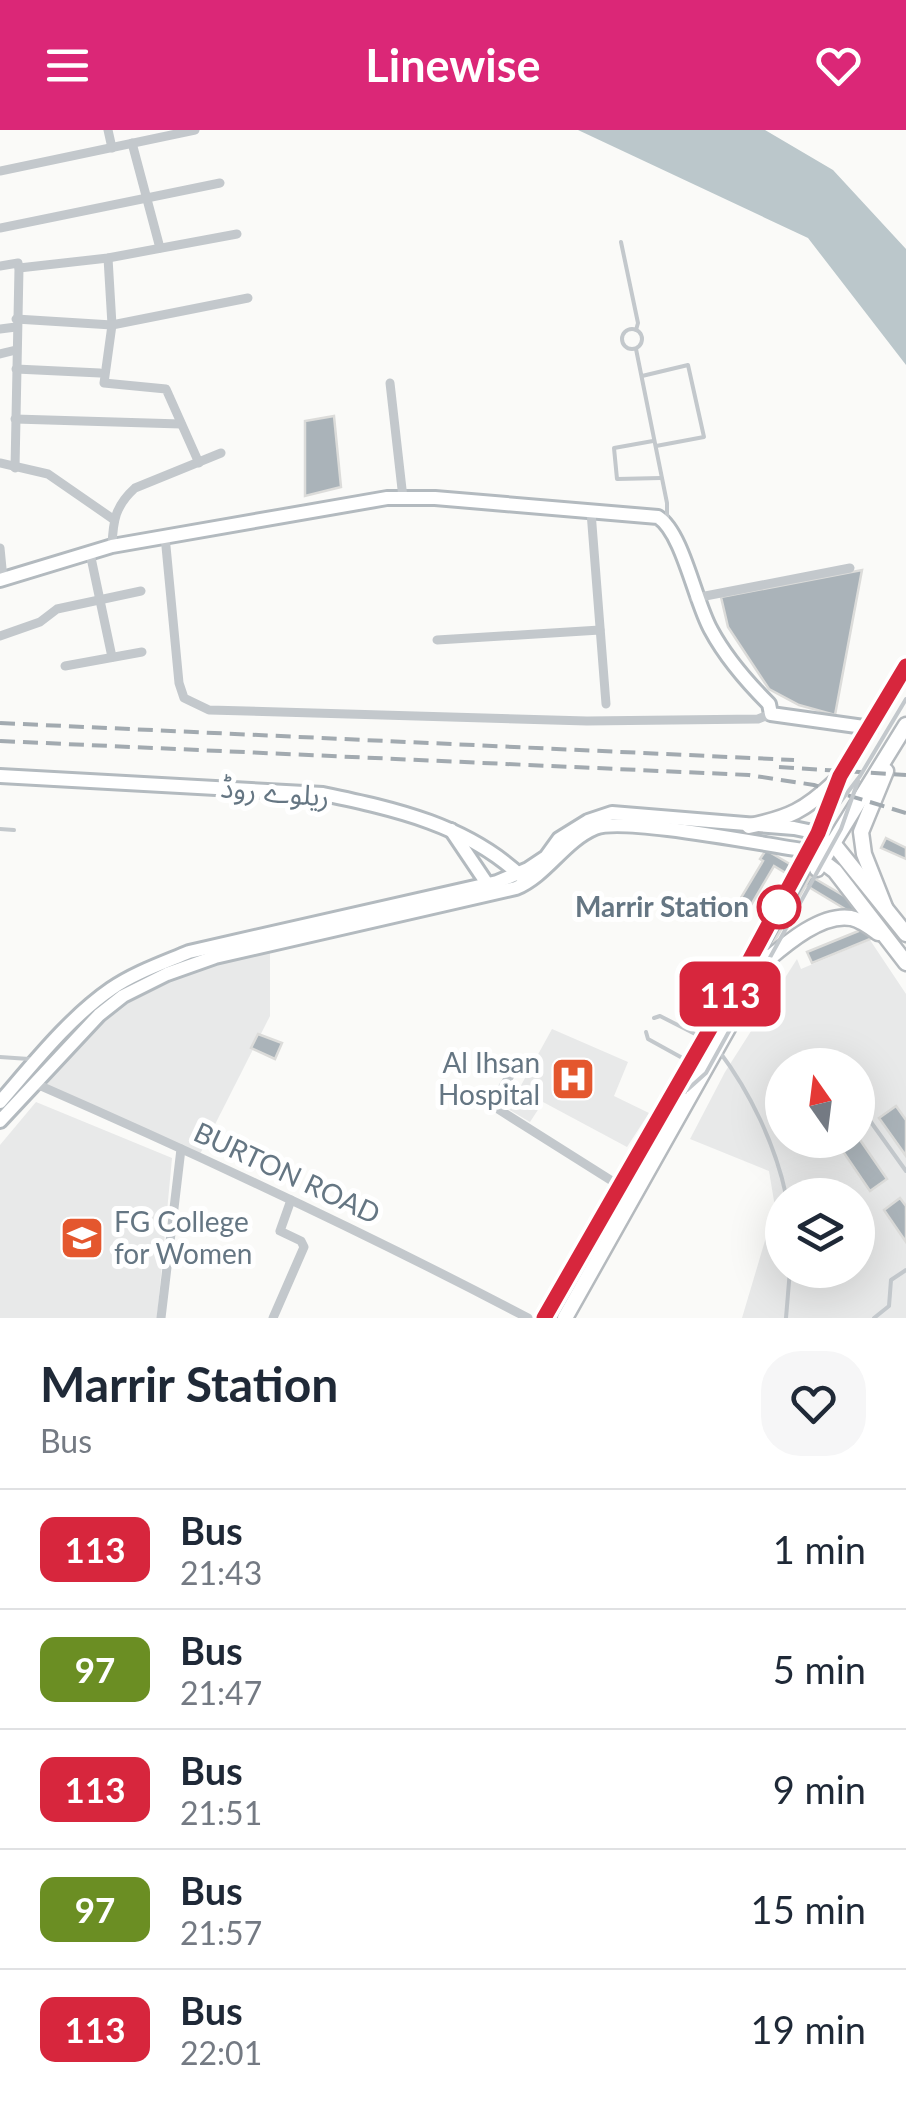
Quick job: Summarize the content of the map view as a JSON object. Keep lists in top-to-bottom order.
{
  "streets": {
    "street": ["ریلوے روڈ", "BURTON ROAD"]
  },
  "places": {
    "other": ["Marrir Station"],
    "hospital": ["Al Ihsan Hospital"],
    "school or university": ["FG College for Women"]
  },
  "lines": ["bus line 113"],
  "north": "top",
  "page": {
    "header": "Linewise",
    "on_map": "113",
    "heading": ["Marrir Station", "Bus"],
    "list": [
      {
        "mark": "113",
        "name": "Bus",
        "note": "21:43",
        "value": "1 min"
      },
      {
        "mark": "97",
        "name": "Bus",
        "note": "21:47",
        "value": "5 min"
      },
      {
        "mark": "113",
        "name": "Bus",
        "note": "21:51",
        "value": "9 min"
      },
      {
        "mark": "97",
        "name": "Bus",
        "note": "21:57",
        "value": "15 min"
      },
      {
        "mark": "113",
        "name": "Bus",
        "note": "22:01",
        "value": "19 min"
      }
    ]
  }
}
